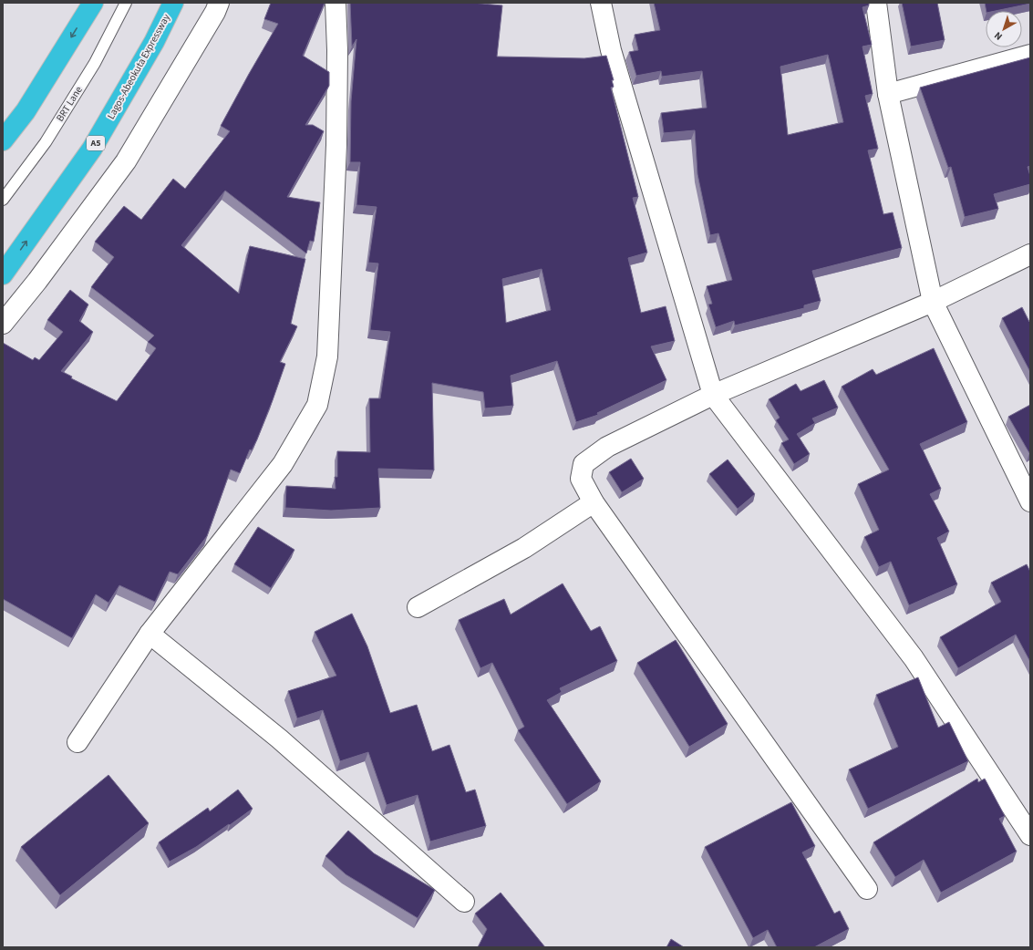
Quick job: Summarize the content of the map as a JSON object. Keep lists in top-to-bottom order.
{
  "streets": {
    "highway": ["Lagos-Abeokuta Expressway", "A5"],
    "lane": ["BRT Lane"]
  },
  "north": "bottom left"
}
